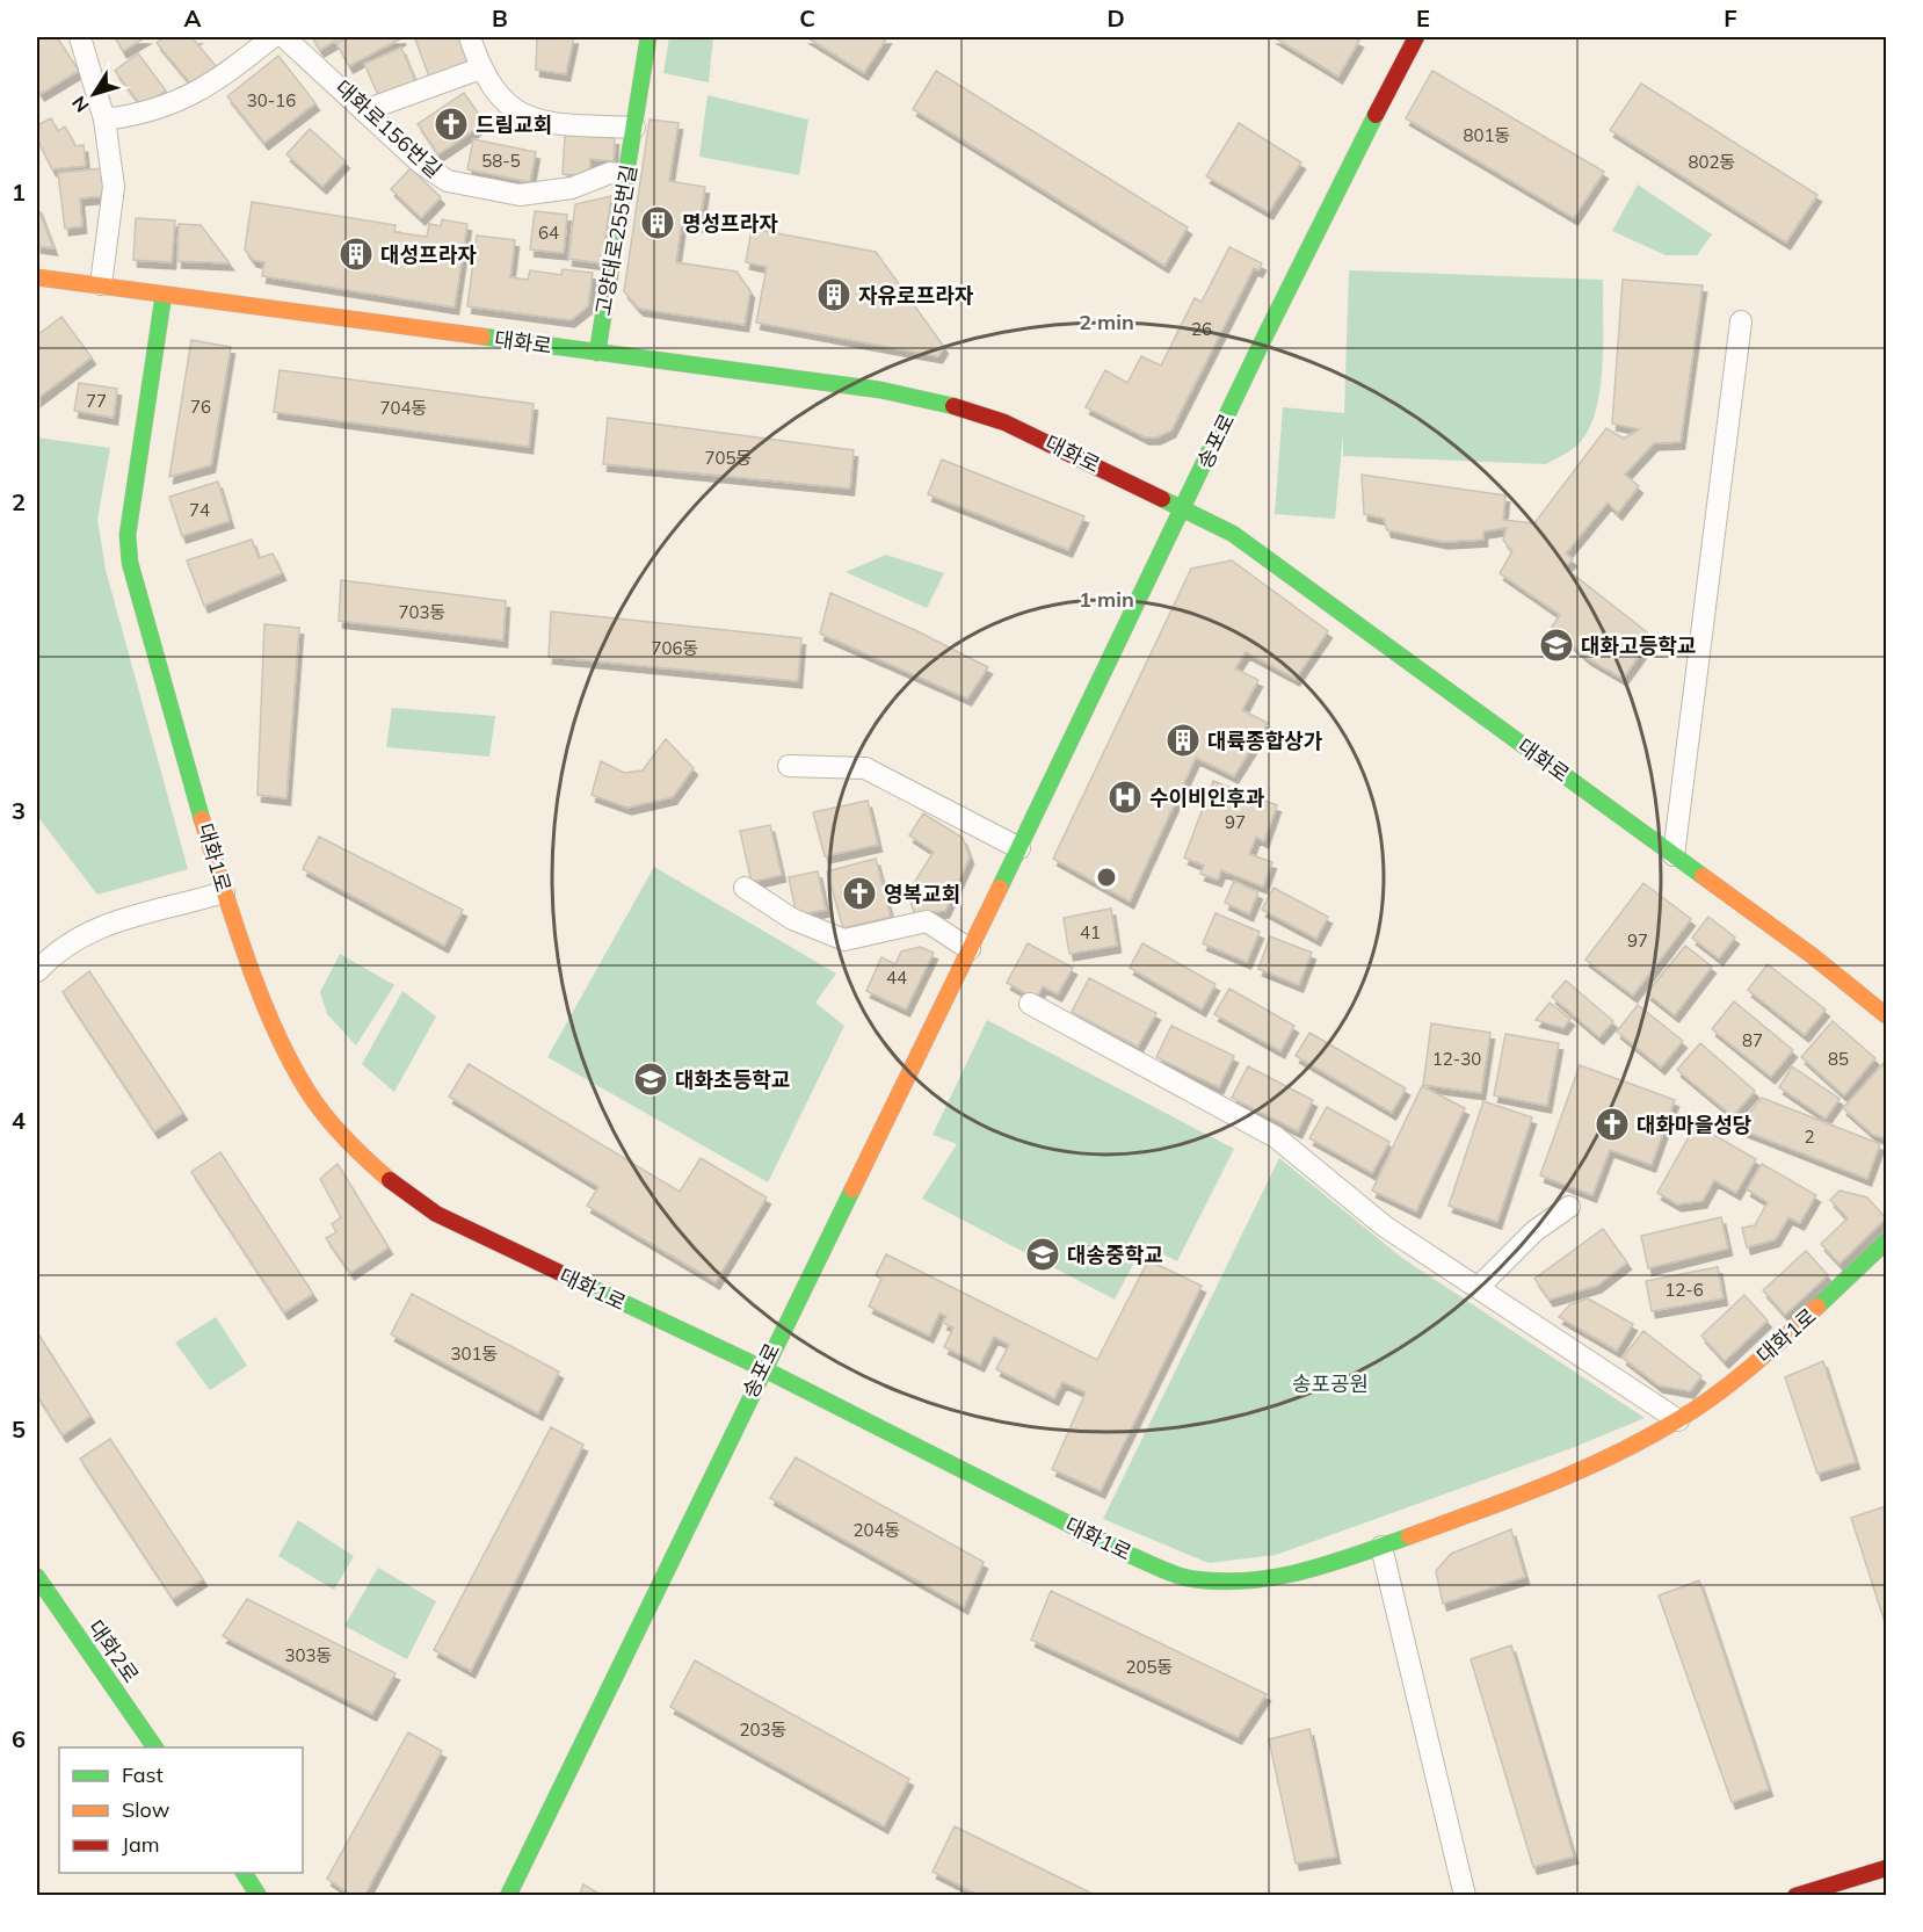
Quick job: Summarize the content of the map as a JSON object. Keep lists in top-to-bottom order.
{
  "streets": {
    "street": [
      "대화로156번길",
      "고양대로255번길",
      "대화로",
      "송포로",
      "대화1로",
      "대화2로"
    ]
  },
  "crossings": [
    ["대화로156번길", "고양대로255번길"],
    ["고양대로255번길", "대화로"],
    ["대화로", "송포로"],
    ["대화로", "대화1로"],
    ["송포로", "대화1로"]
  ],
  "parks": ["송포공원"],
  "places": {
    "church": ["드림교회", "영복교회", "대화마을성당"],
    "building": [
      "명성프라자",
      "대성프라자",
      "자유로프라자",
      "대륙종합상가"
    ],
    "school or university": ["대화고등학교", "대화초등학교", "대송중학교"],
    "hospital": ["수이비인후과"]
  },
  "house_numbers": [
    "30-16",
    "801동",
    "58-5",
    "802동",
    "64",
    "26",
    "77",
    "76",
    "704동",
    "705동",
    "74",
    "703동",
    "706동",
    "97",
    "41",
    "97",
    "44",
    "87",
    "12-30",
    "85",
    "2",
    "12-6",
    "301동",
    "204동",
    "303동",
    "205동",
    "203동"
  ],
  "legend": ["Fast", "Slow", "Jam"],
  "north": "bottom left",
  "grid": {
    "columns": [
      "A",
      "B",
      "C",
      "D",
      "E",
      "F"
    ],
    "rows": [
      "1",
      "2",
      "3",
      "4",
      "5",
      "6"
    ]
  },
  "rings": ["2 min", "1 min"]
}
